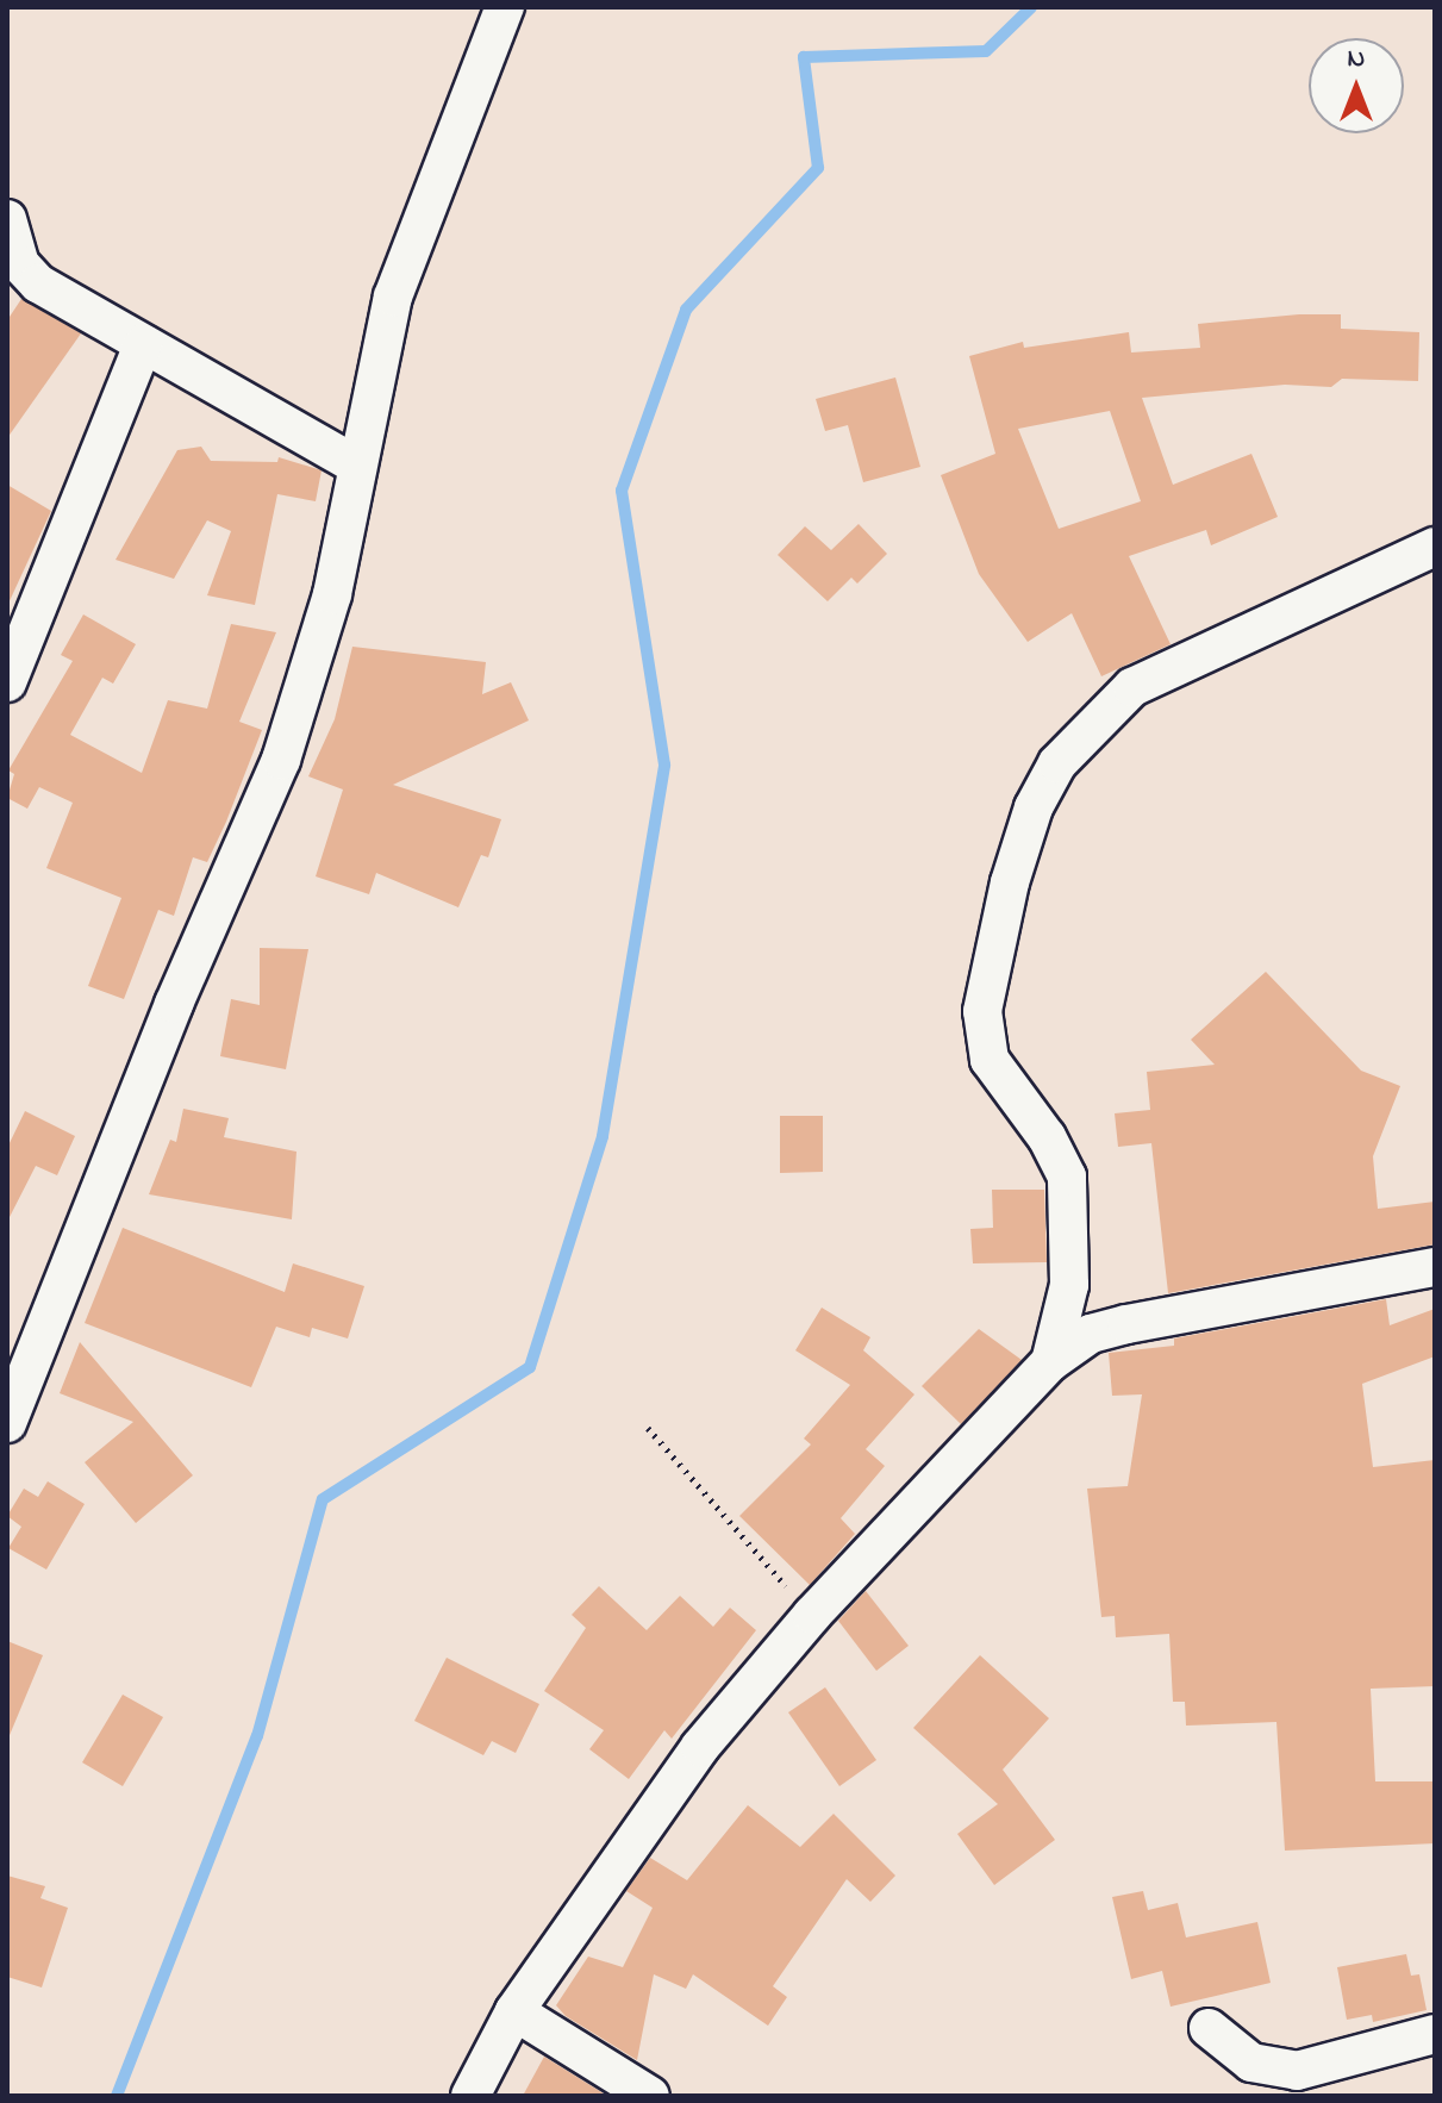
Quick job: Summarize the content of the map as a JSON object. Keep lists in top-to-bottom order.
{
  "north": "top"
}
